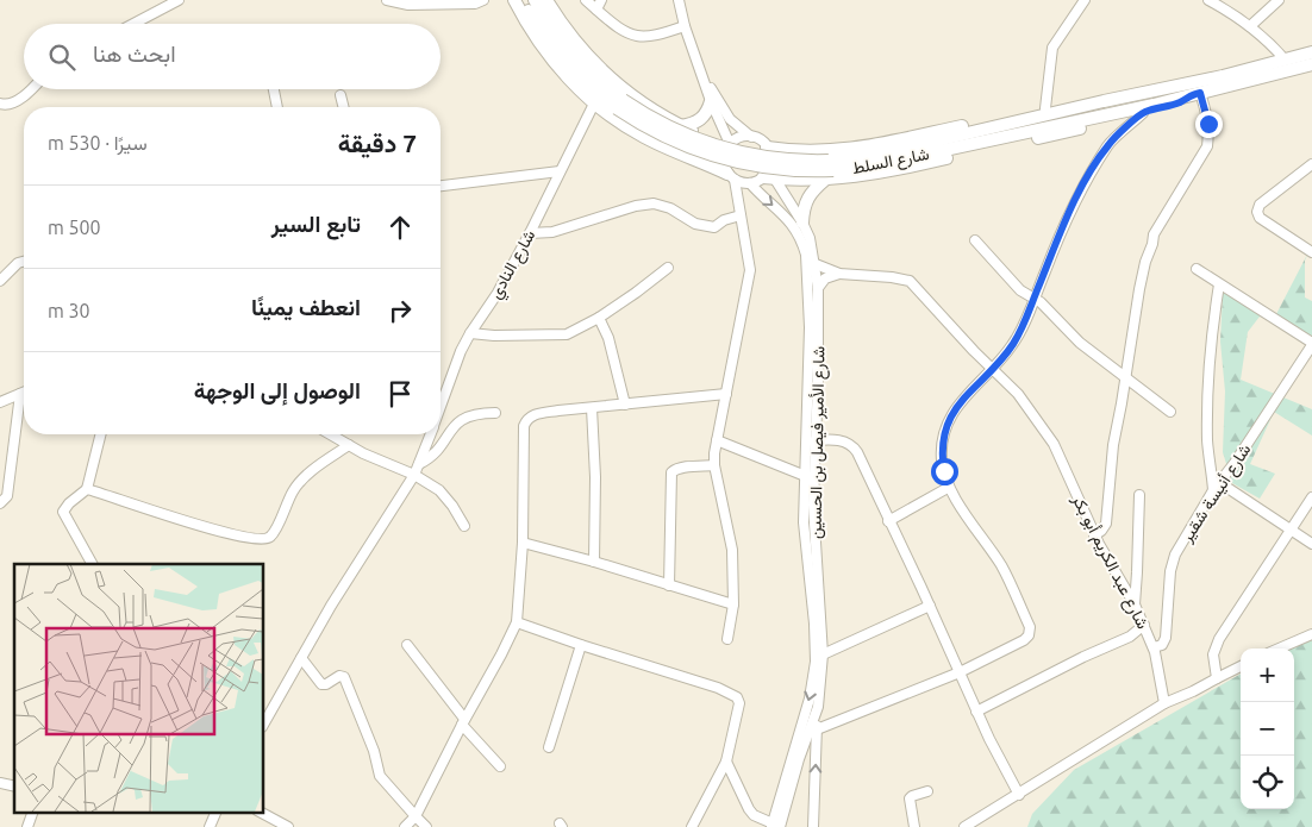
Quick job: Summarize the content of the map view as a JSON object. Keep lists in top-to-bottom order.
{
  "streets": {
    "main road": ["شارع السلط"],
    "street": [
      "شارع النادي",
      "شارع الأمير فيصل بن الحسين",
      "شارع أنيسة شقير",
      "شارع عبد الكريم أبو بكر"
    ]
  },
  "crossings": [
    ["شارع الأمير فيصل بن الحسين", "شارع عبد الكريم أبو بكر"],
    ["شارع أنيسة شقير", "شارع عبد الكريم أبو بكر"]
  ],
  "page": {
    "search": "ابحث هنا",
    "heading": ["7 دقيقة", "سيرًا · 530 m"],
    "list": [
      ["تابع السير", "500 m"],
      ["انعطف يمينًا", "30 m"],
      "الوصول إلى الوجهة"
    ],
    "map_buttons": ["+", "−"]
  }
}
